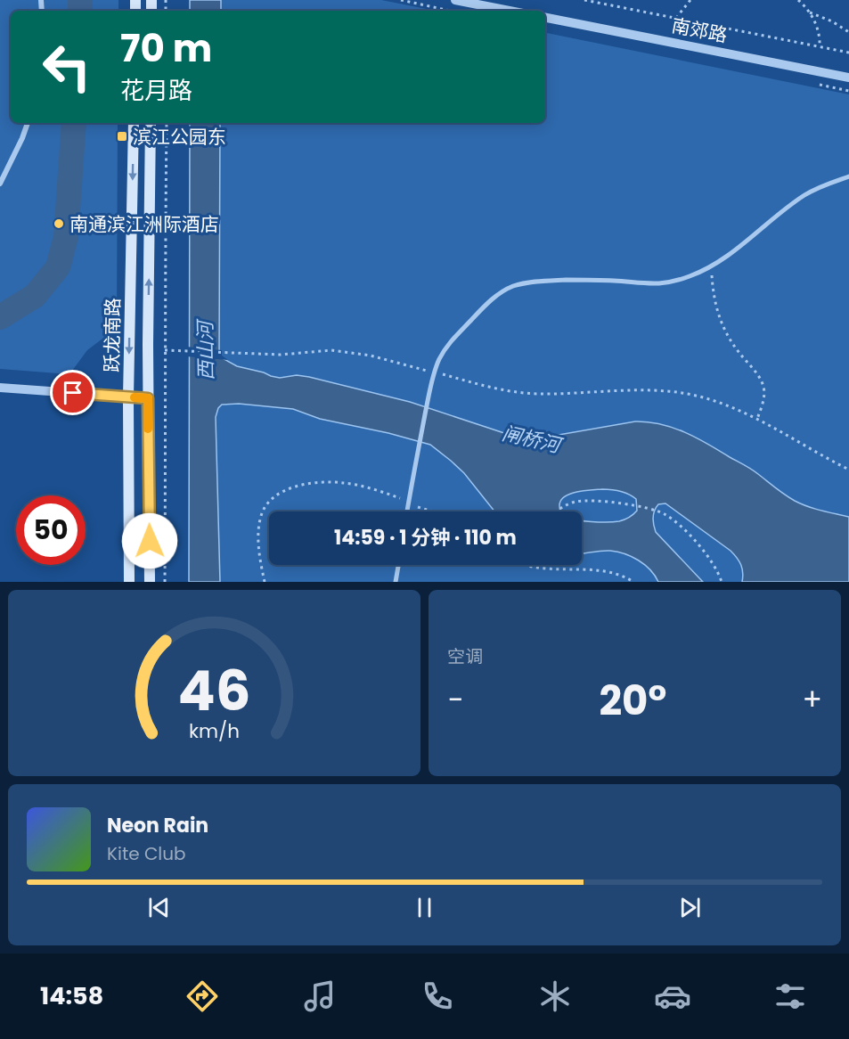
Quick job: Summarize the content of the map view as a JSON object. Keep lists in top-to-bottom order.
{
  "streets": {
    "main road": ["跃龙南路"],
    "street": ["南郊路"]
  },
  "water": ["西山河", "闸桥河"],
  "places": {
    "transit": ["滨江公园东"],
    "other": ["南通滨江洲际酒店"]
  },
  "page": {
    "turn": ["70 m", "花月路"],
    "limit": "50",
    "trip": "14:59 · 1 分钟 · 110 m",
    "tile": "空调",
    "heat": ["−", "20°", "+"],
    "song": ["Neon Rain", "Kite Club"],
    "tabs": "14:58",
    "gauge": ["46", "km/h"]
  }
}
